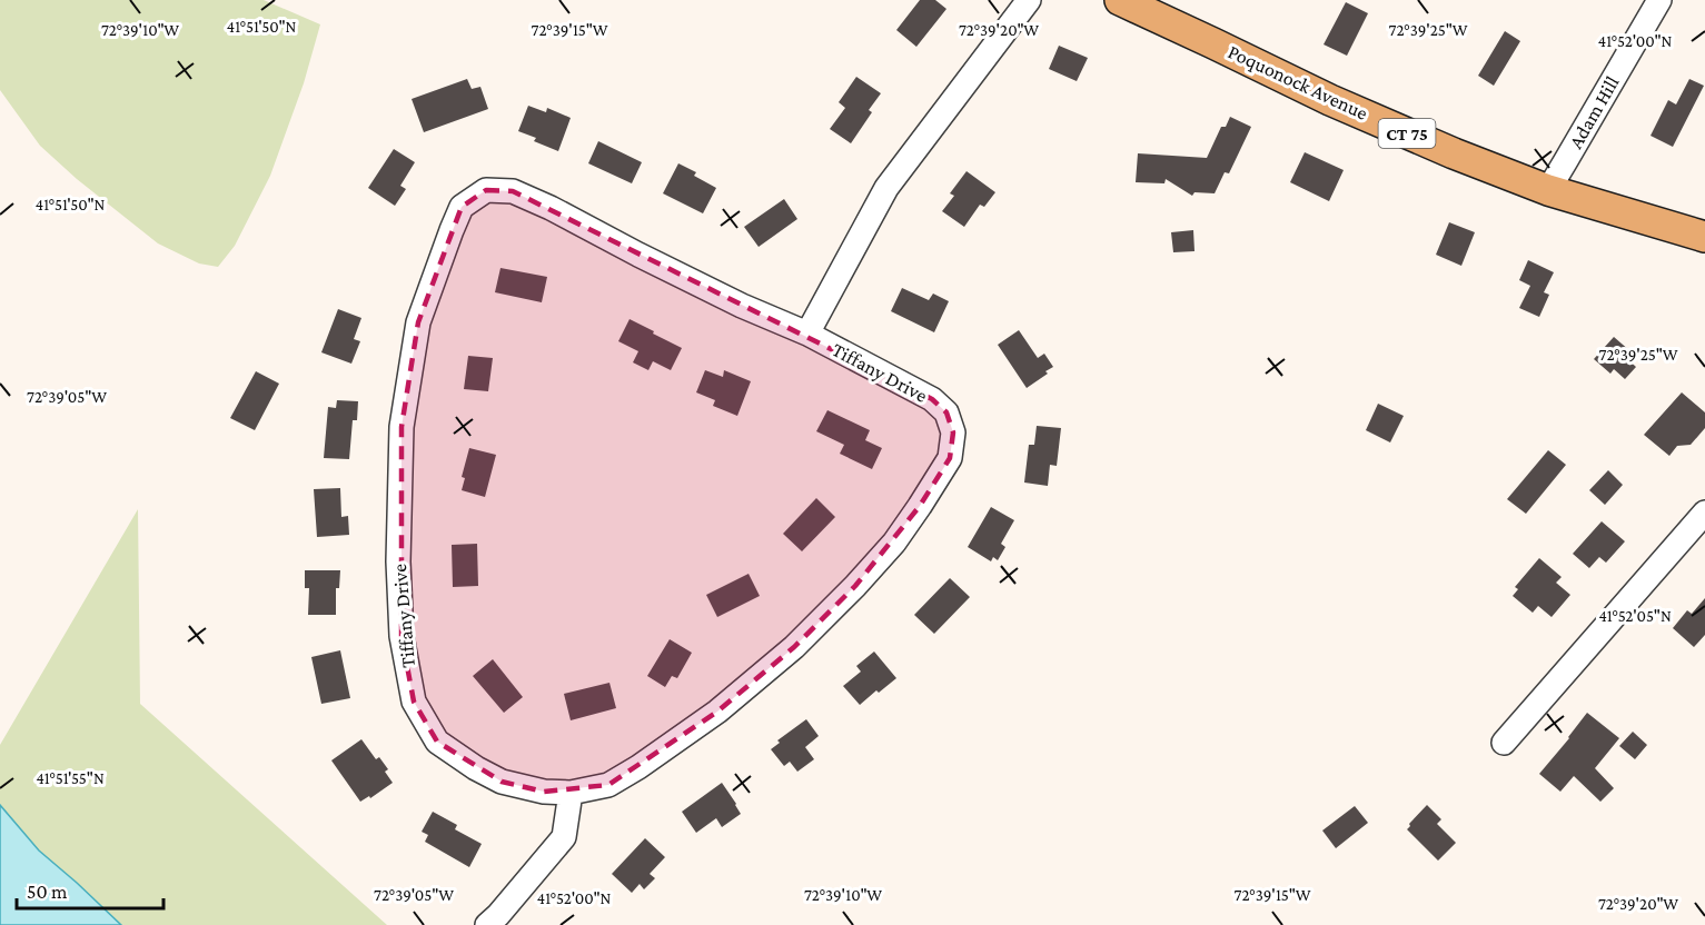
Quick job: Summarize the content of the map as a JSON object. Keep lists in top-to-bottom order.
{
  "streets": {
    "main road": ["Poquonock Avenue", "CT 75"],
    "street": ["Adam Hill", "Tiffany Drive"]
  },
  "crossings": [
    ["Poquonock Avenue", "Adam Hill"]
  ],
  "scale_bar": "50 m",
  "coordinates": [
    "41°51'50\"N",
    "72°39'10\"W",
    "72°39'15\"W",
    "72°39'20\"W",
    "72°39'25\"W",
    "41°52'00\"N",
    "72°39'05\"W",
    "41°52'05\"N",
    "41°51'55\"N"
  ]
}
